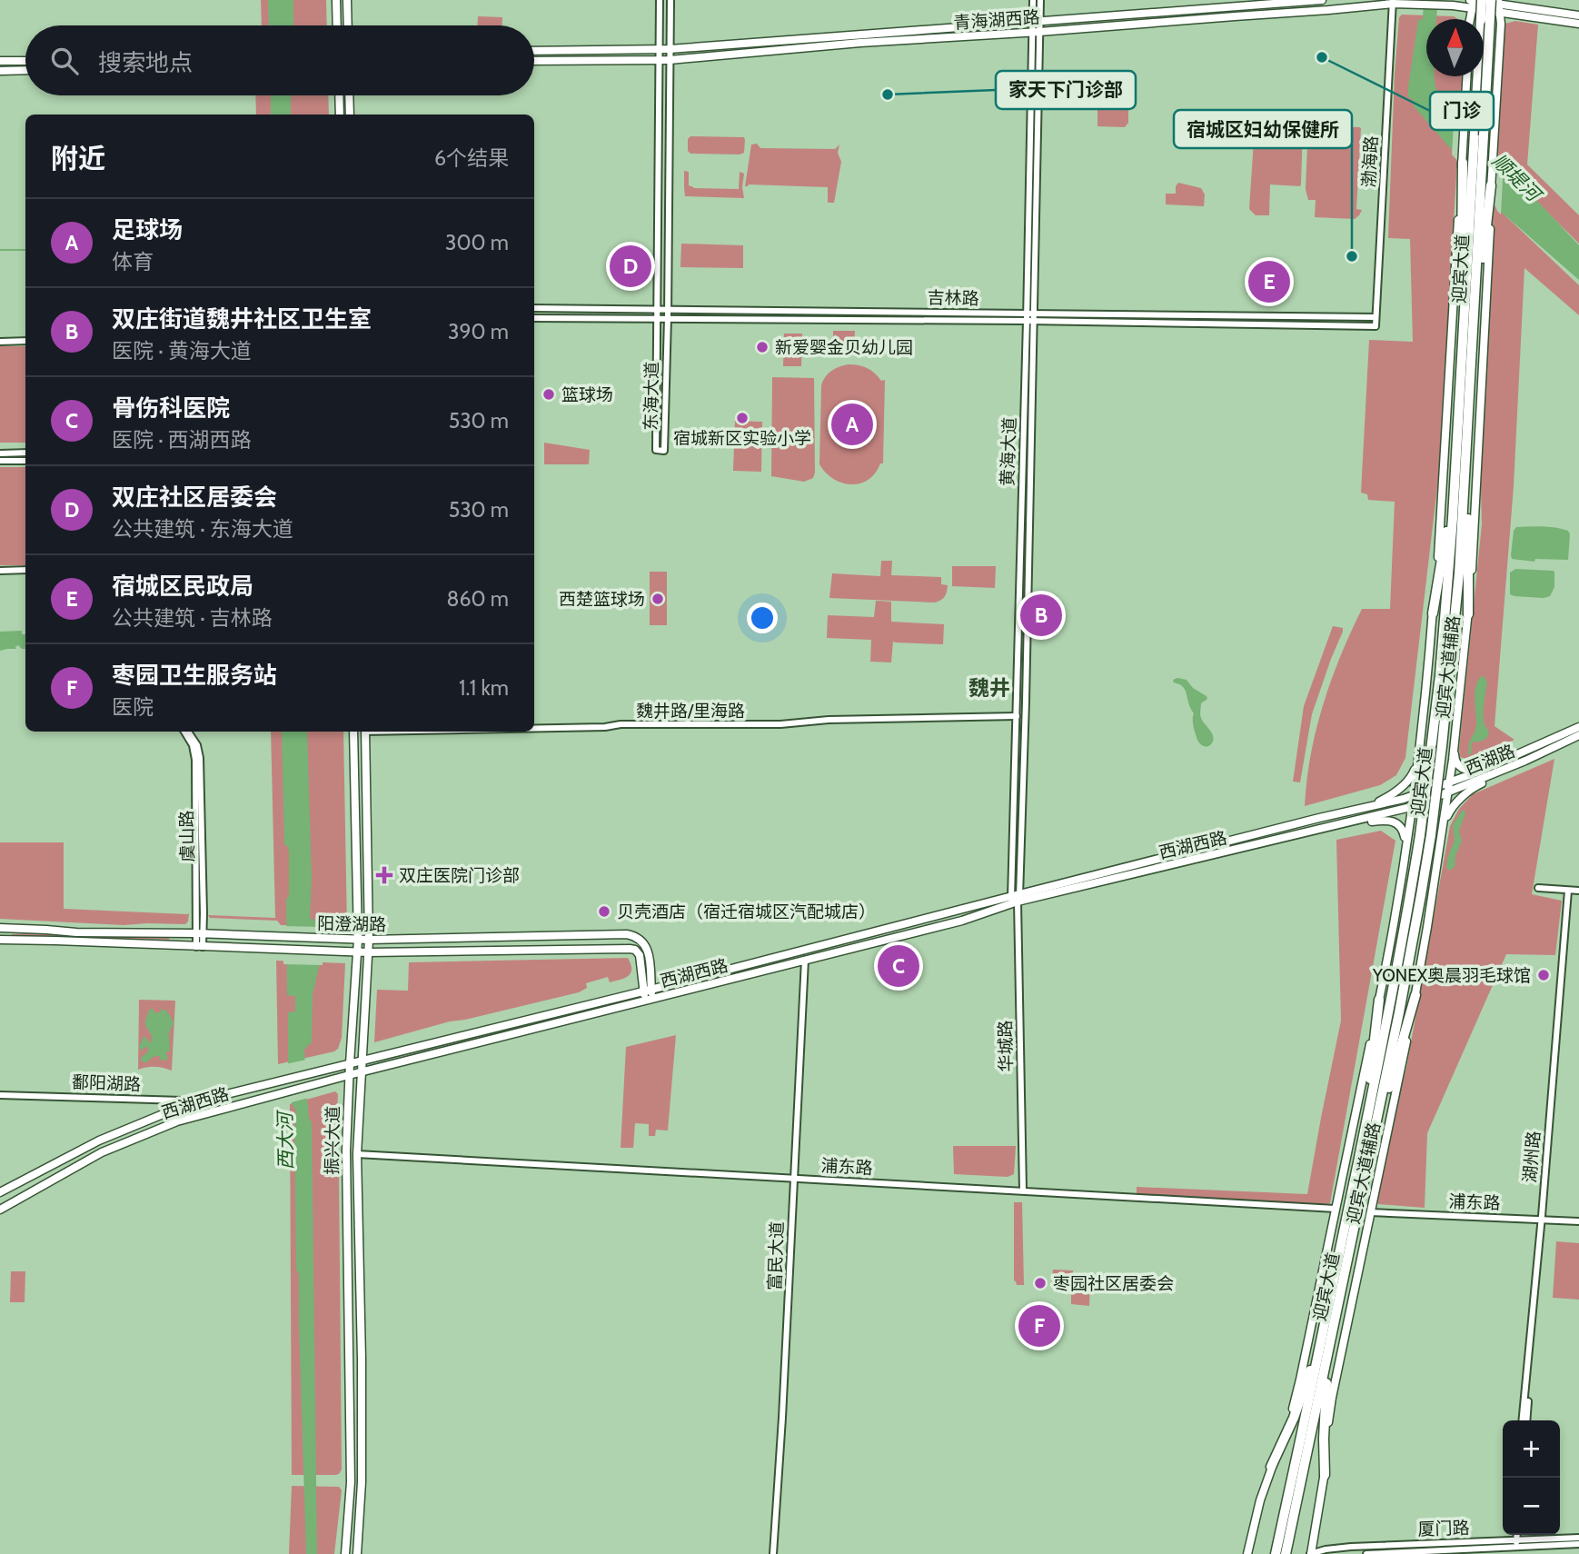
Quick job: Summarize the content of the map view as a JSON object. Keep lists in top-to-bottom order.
{
  "streets": {
    "highway": ["迎宾大道"],
    "main road": [
      "青海湖西路",
      "迎宾大道辅路",
      "西湖路",
      "西湖西路",
      "阳澄湖路",
      "振兴大道"
    ],
    "street": [
      "渤海路",
      "吉林路",
      "东海大道",
      "黄海大道",
      "魏井路/里海路",
      "虞山路",
      "华城路",
      "鄱阳湖路",
      "湖州路",
      "浦东路",
      "富民大道",
      "厦门路"
    ]
  },
  "crossings": [
    ["青海湖西路", "渤海路"],
    ["青海湖西路", "迎宾大道"],
    ["青海湖西路", "东海大道"],
    ["青海湖西路", "黄海大道"],
    ["渤海路", "吉林路"],
    ["吉林路", "东海大道"],
    ["吉林路", "黄海大道"],
    ["黄海大道", "魏井路/里海路"],
    ["黄海大道", "西湖西路"],
    ["黄海大道", "华城路"],
    ["迎宾大道辅路", "西湖路"],
    ["迎宾大道辅路", "西湖西路"],
    ["迎宾大道辅路", "浦东路"],
    ["迎宾大道辅路", "厦门路"],
    ["西湖路", "西湖西路"],
    ["虞山路", "阳澄湖路"],
    ["西湖西路", "阳澄湖路"],
    ["西湖西路", "华城路"],
    ["西湖西路", "鄱阳湖路"],
    ["西湖西路", "振兴大道"],
    ["西湖西路", "富民大道"],
    ["阳澄湖路", "振兴大道"],
    ["华城路", "浦东路"],
    ["振兴大道", "浦东路"],
    ["湖州路", "浦东路"],
    ["浦东路", "富民大道"]
  ],
  "districts": ["魏井"],
  "water": ["顺堤河", "西大河"],
  "places": {
    "other": [
      "门诊",
      "家天下门诊部",
      "宿城区妇幼保健所",
      "新爱婴金贝幼儿园",
      "篮球场",
      "宿城新区实验小学",
      "西楚篮球场",
      "贝壳酒店（宿迁宿城区汽配城店）",
      "YONEX奥晨羽毛球馆",
      "枣园社区居委会"
    ],
    "health": ["双庄医院门诊部"]
  },
  "north": "top",
  "page": {
    "search": "搜索地点",
    "heading": ["附近", "6个结果"],
    "list": [
      {
        "mark": "A",
        "name": "足球场",
        "note": "体育",
        "value": "300 m"
      },
      {
        "mark": "B",
        "name": "双庄街道魏井社区卫生室",
        "note": "医院 · 黄海大道",
        "value": "390 m"
      },
      {
        "mark": "C",
        "name": "骨伤科医院",
        "note": "医院 · 西湖西路",
        "value": "530 m"
      },
      {
        "mark": "D",
        "name": "双庄社区居委会",
        "note": "公共建筑 · 东海大道",
        "value": "530 m"
      },
      {
        "mark": "E",
        "name": "宿城区民政局",
        "note": "公共建筑 · 吉林路",
        "value": "860 m"
      },
      {
        "mark": "F",
        "name": "枣园卫生服务站",
        "note": "医院",
        "value": "1.1 km"
      }
    ],
    "pins": [
      "D",
      "E",
      "A",
      "B",
      "C",
      "F"
    ],
    "map_buttons": ["+", "−"]
  }
}
